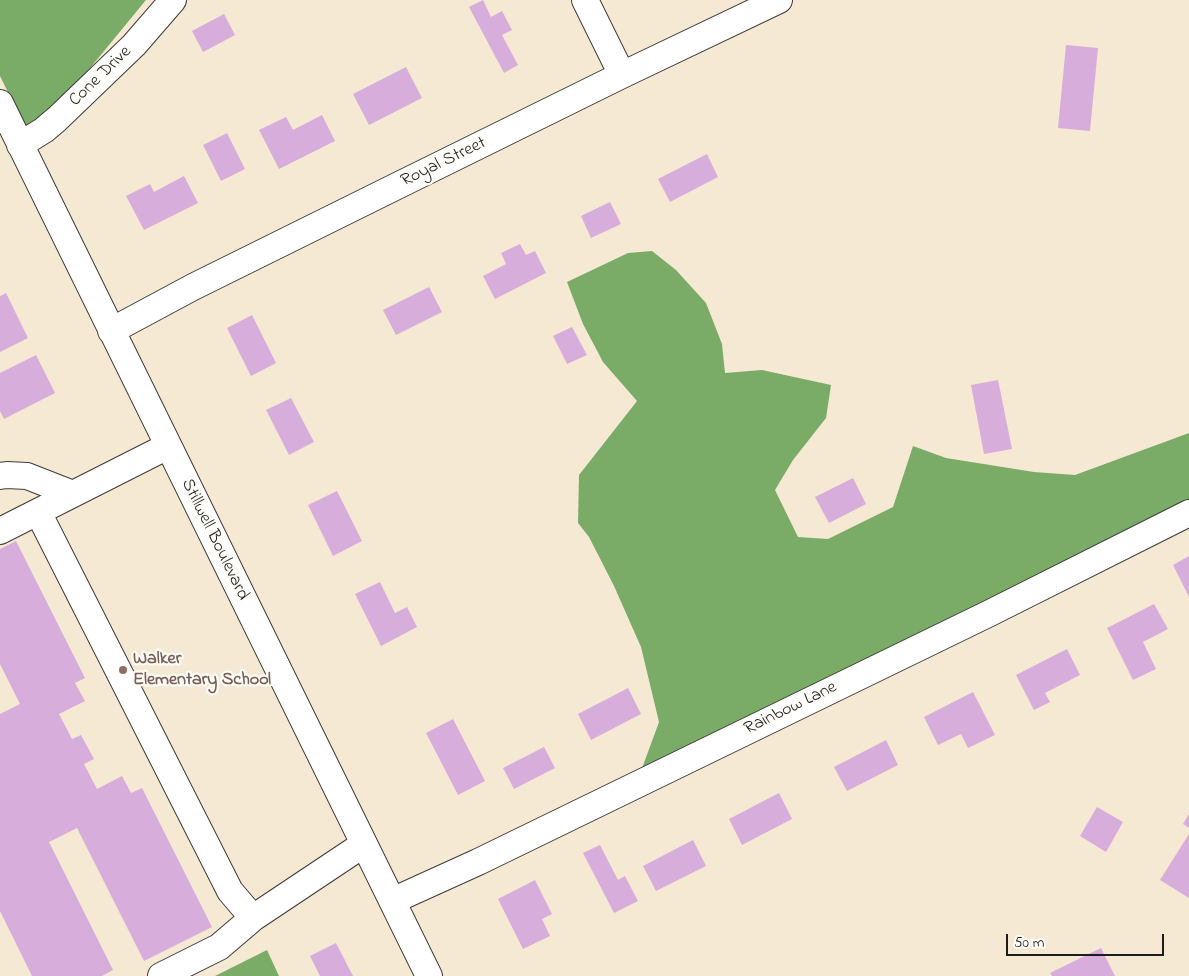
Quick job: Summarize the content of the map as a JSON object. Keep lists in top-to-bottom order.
{
  "streets": {
    "street": [
      "Cone Drive",
      "Royal Street",
      "Stillwell Boulevard",
      "Rainbow Lane"
    ]
  },
  "crossings": [
    ["Cone Drive", "Stillwell Boulevard"],
    ["Royal Street", "Stillwell Boulevard"],
    ["Stillwell Boulevard", "Rainbow Lane"]
  ],
  "places": ["Walker Elementary School"],
  "scale_bar": "50 m"
}
